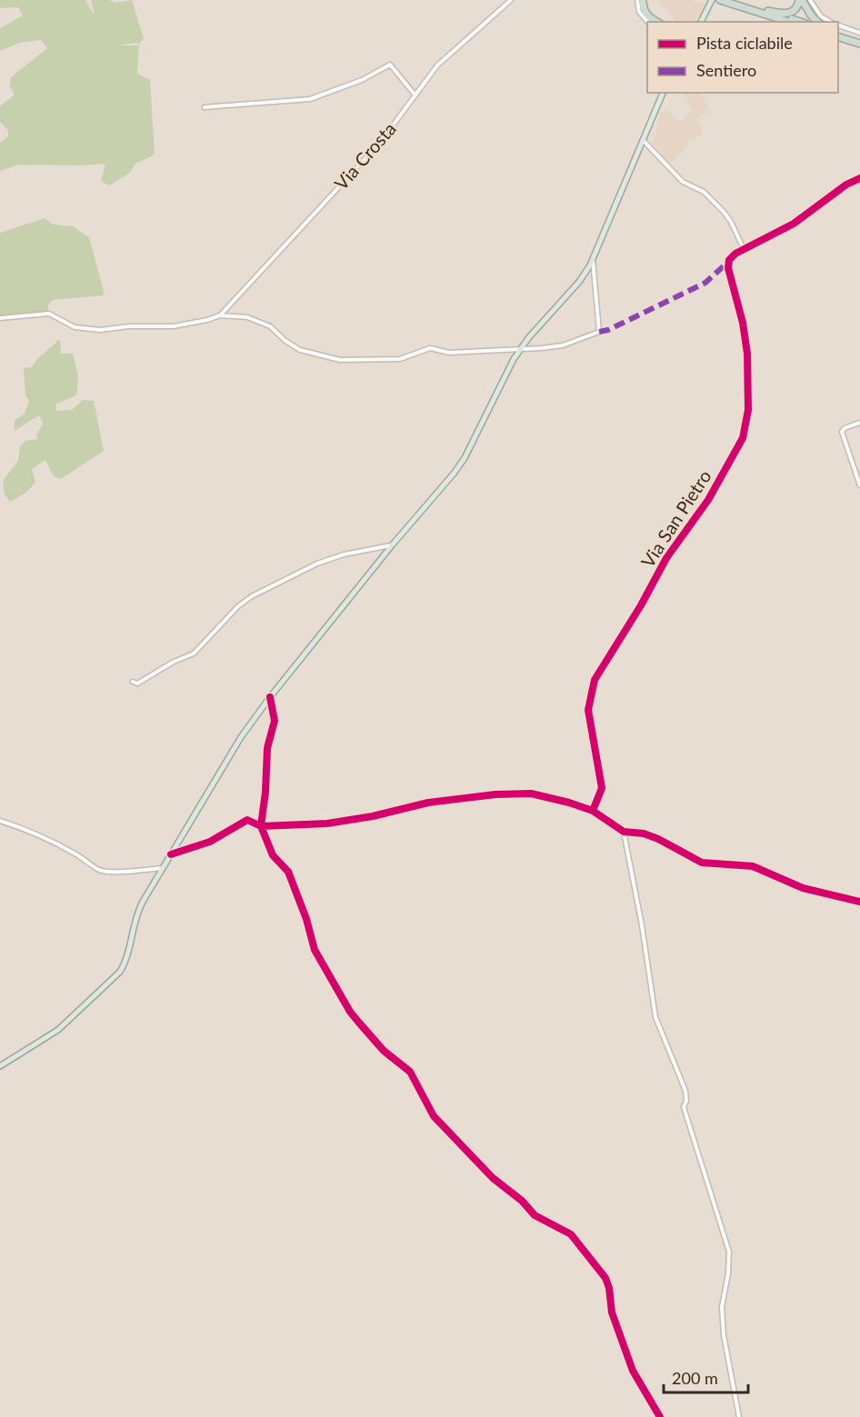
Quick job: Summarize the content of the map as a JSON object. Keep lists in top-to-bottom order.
{
  "streets": {
    "street": ["Via Crosta", "Via San Pietro"]
  },
  "legend": ["Pista ciclabile", "Sentiero"],
  "scale_bar": "200 m"
}
